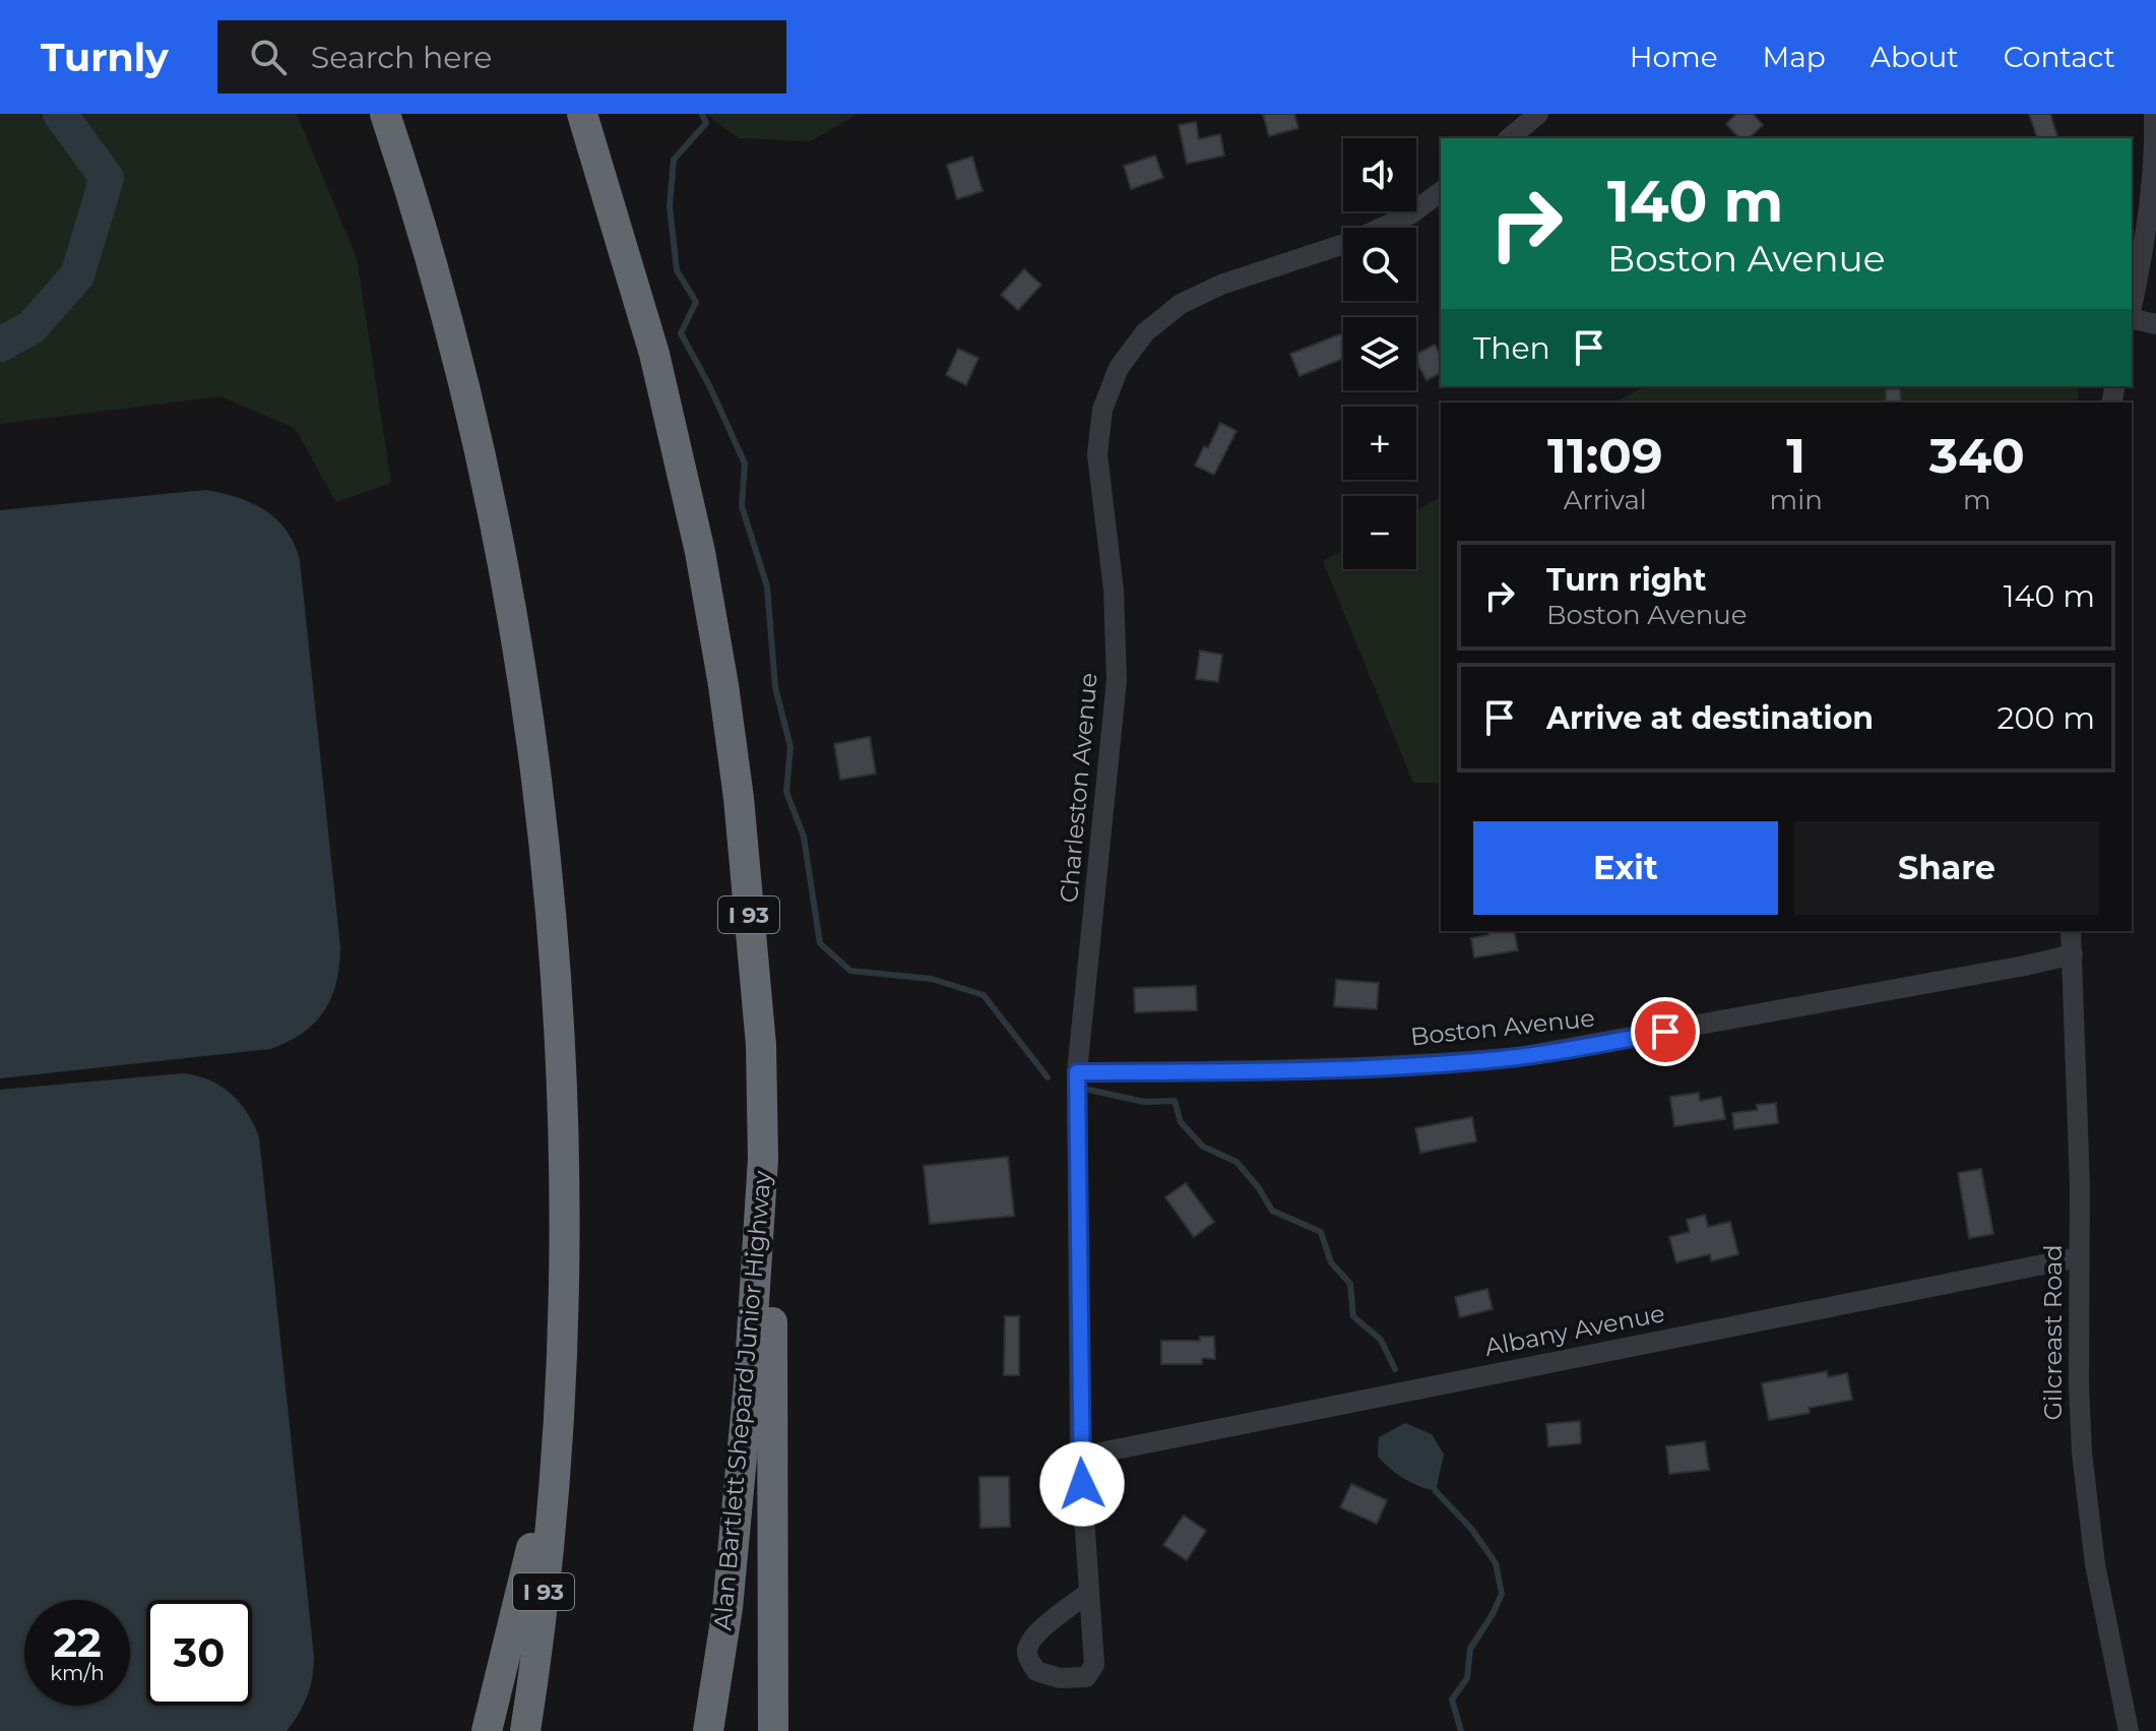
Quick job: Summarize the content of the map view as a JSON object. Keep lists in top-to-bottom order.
{
  "streets": {
    "highway": ["I 93", "Alan Bartlett Shepard Junior Highway"],
    "street": [
      "Charleston Avenue",
      "Boston Avenue",
      "Albany Avenue",
      "Gilcreast Road"
    ]
  },
  "crossings": [
    ["Charleston Avenue", "Boston Avenue"],
    ["Charleston Avenue", "Albany Avenue"],
    ["Boston Avenue", "Gilcreast Road"],
    ["Albany Avenue", "Gilcreast Road"]
  ],
  "page": {
    "header": "Turnly",
    "search": "Search here",
    "nav": [
      "Home",
      "Map",
      "About",
      "Contact"
    ],
    "map_buttons": ["+", "−"],
    "turn": ["140 m", "Boston Avenue"],
    "then": "Then",
    "eta": [
      "11:09",
      "Arrival",
      "1",
      "min",
      "340",
      "m"
    ],
    "list": [
      {
        "name": "Turn right",
        "note": "Boston Avenue",
        "value": "140 m"
      },
      {
        "name": "Arrive at destination",
        "value": "200 m"
      }
    ],
    "buttons": ["Exit", "Share"],
    "speed": "22 km/h",
    "limit": "30"
  }
}
